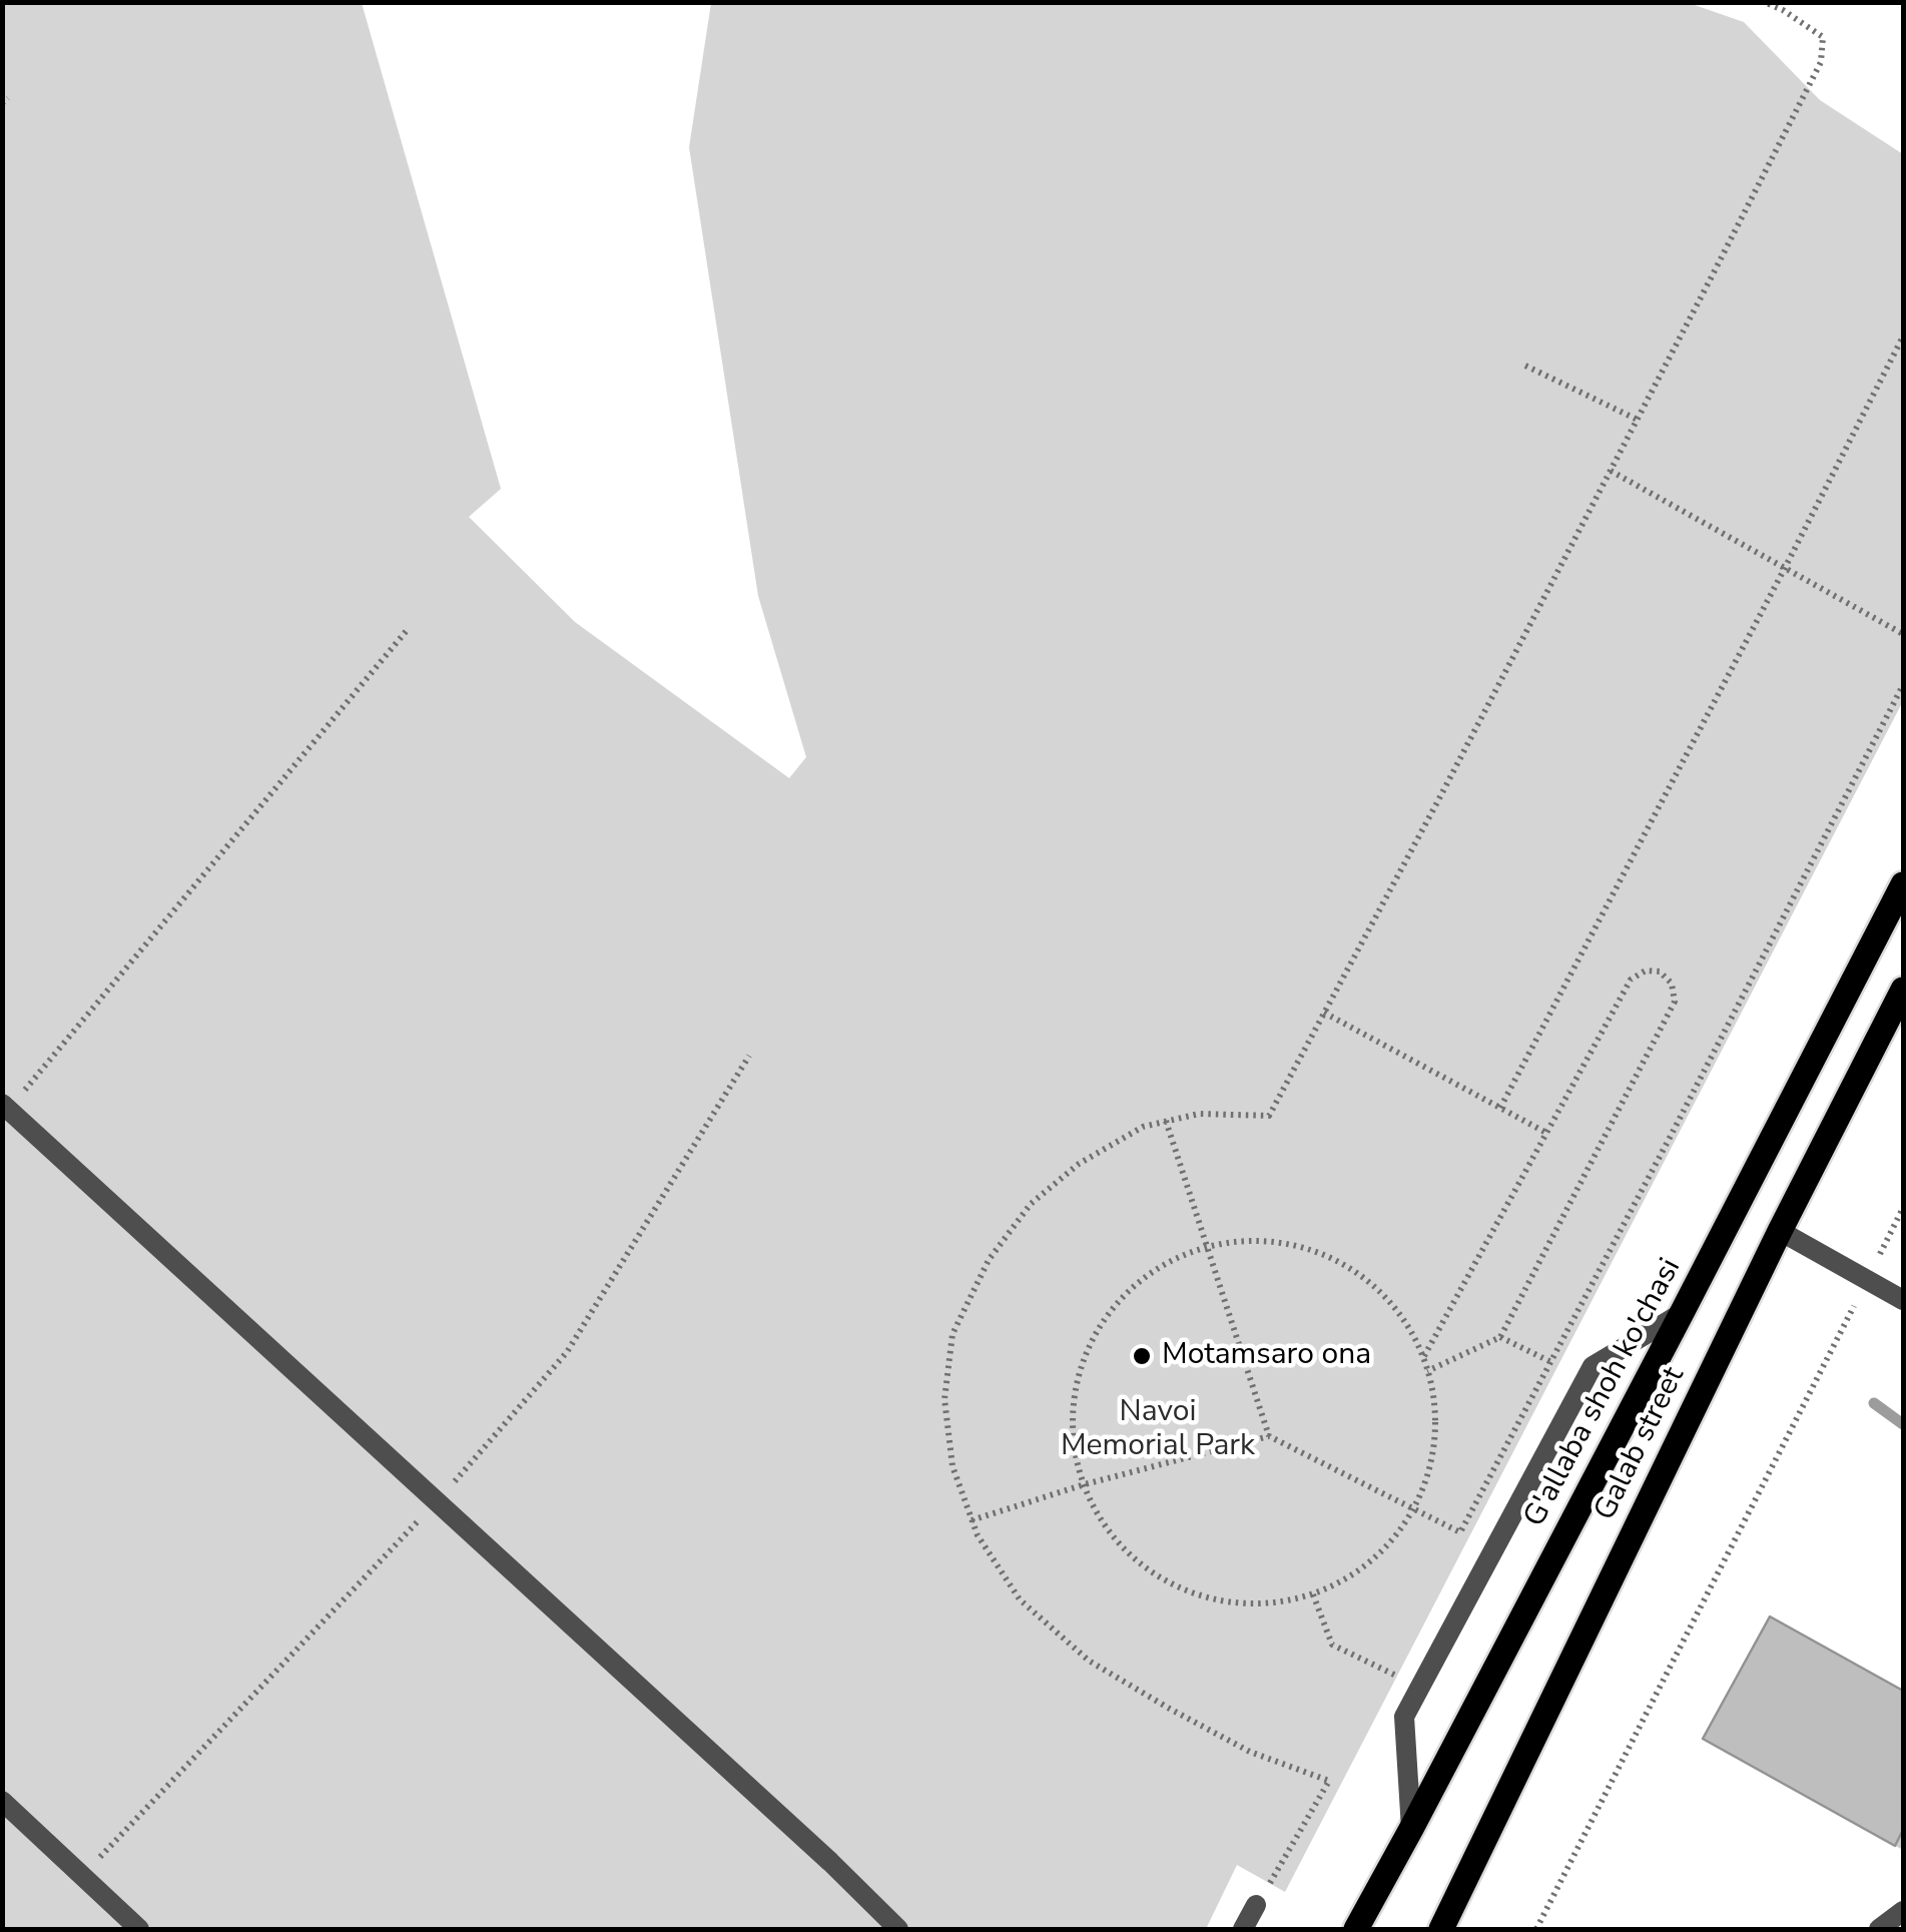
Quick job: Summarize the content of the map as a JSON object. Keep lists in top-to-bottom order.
{
  "streets": {
    "main road": ["G'allaba shoh ko'chasi", "Galab street"]
  },
  "parks": ["Navoi Memorial Park"],
  "places": ["Motamsaro ona"]
}
